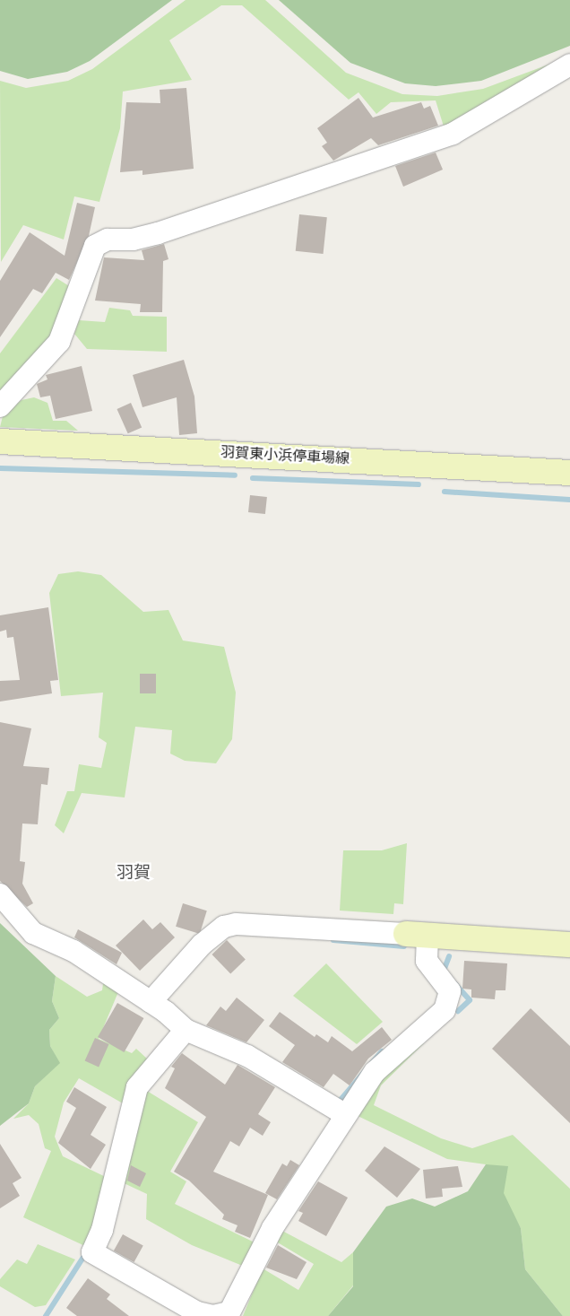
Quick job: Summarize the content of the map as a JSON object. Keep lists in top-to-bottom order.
{
  "streets": {
    "main road": ["羽賀東小浜停車場線"]
  },
  "districts": ["羽賀"]
}
